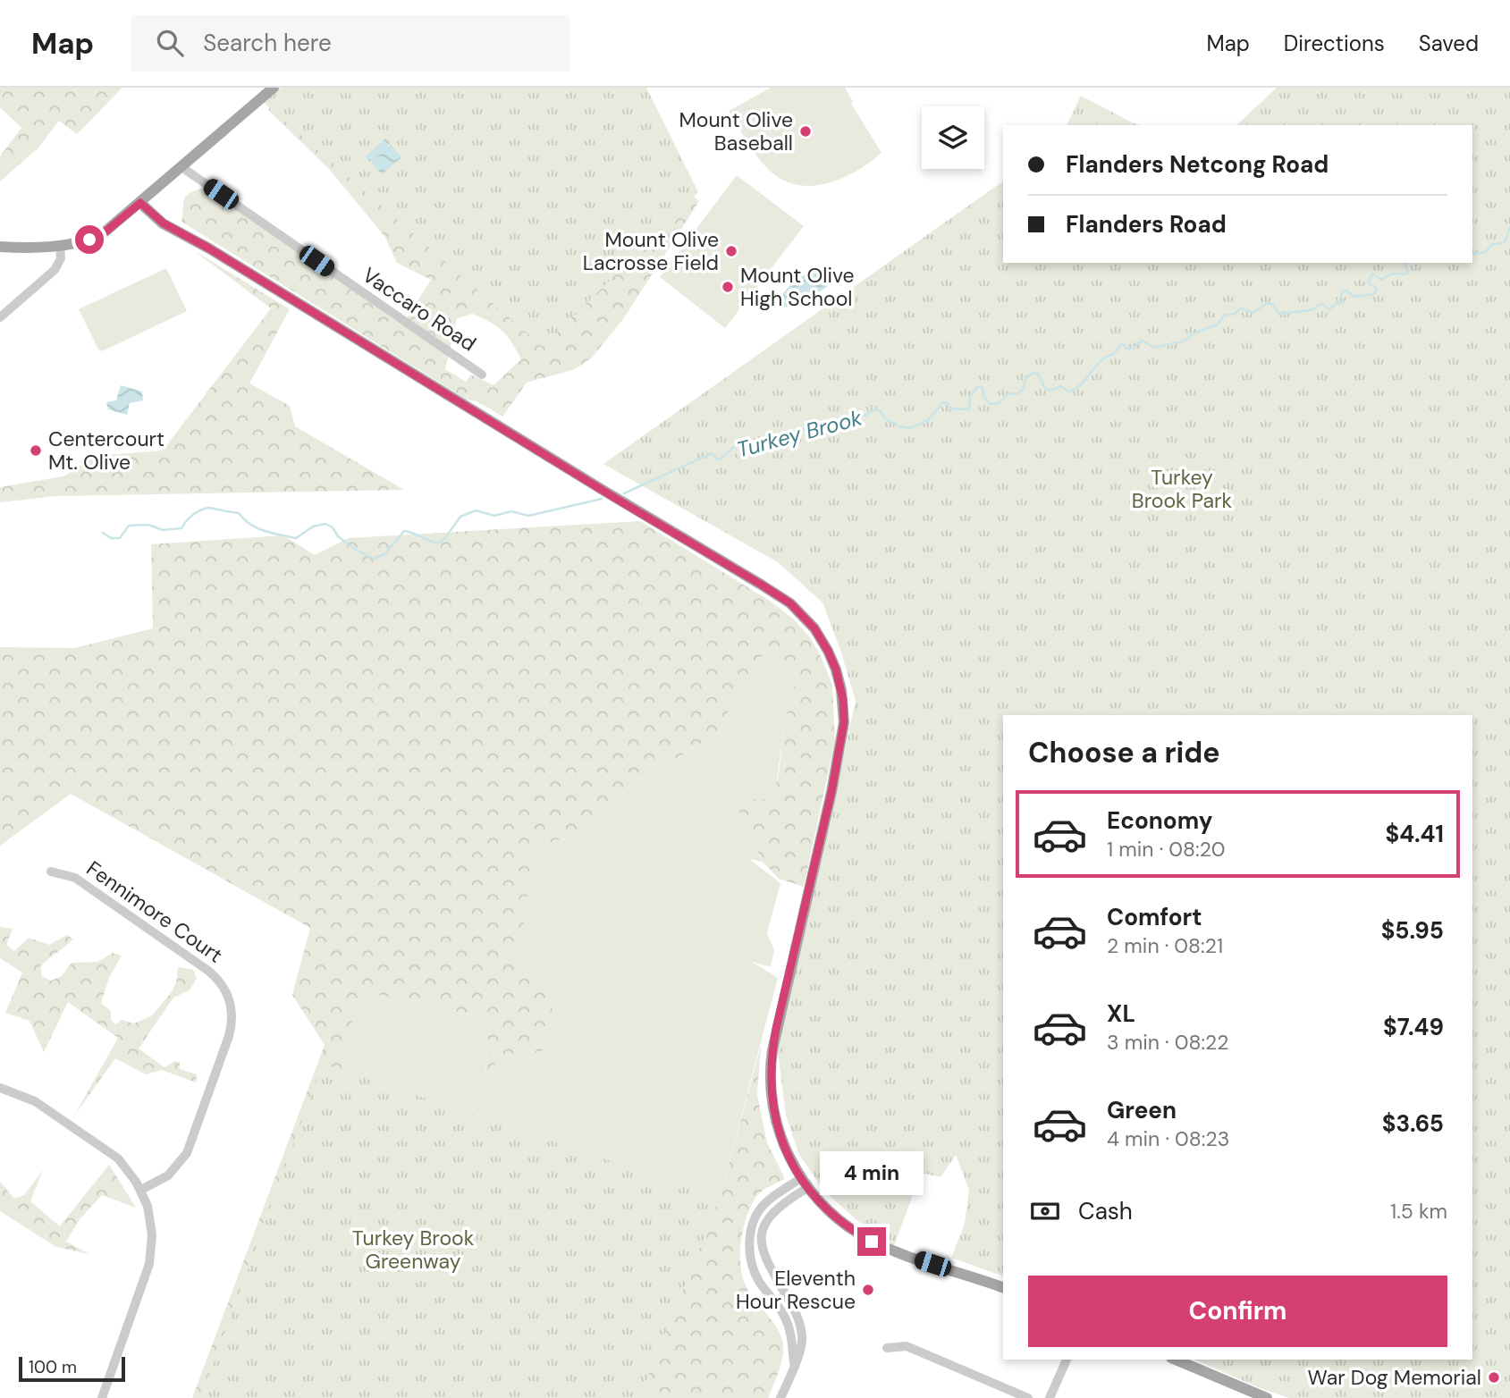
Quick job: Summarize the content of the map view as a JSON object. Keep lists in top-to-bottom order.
{
  "streets": {
    "street": ["Vaccaro Road", "Fennimore Court"]
  },
  "water": ["Turkey Brook"],
  "parks": ["Turkey Brook Park", "Turkey Brook Greenway"],
  "places": [
    "Mount Olive Baseball",
    "Mount Olive Lacrosse Field",
    "Mount Olive High School",
    "Centercourt Mt. Olive",
    "Eleventh Hour Rescue",
    "War Dog Memorial"
  ],
  "scale_bar": "100 m",
  "page": {
    "header": "Map",
    "search": "Search here",
    "nav": ["Map", "Directions", "Saved"],
    "banner": ["Flanders Netcong Road", "Flanders Road"],
    "heading": "Choose a ride",
    "list": [
      {
        "name": "Economy",
        "note": "1 min · 08:20",
        "value": "$4.41"
      },
      {
        "name": "Comfort",
        "note": "2 min · 08:21",
        "value": "$5.95"
      },
      {
        "name": "XL",
        "note": "3 min · 08:22",
        "value": "$7.49"
      },
      {
        "name": "Green",
        "note": "4 min · 08:23",
        "value": "$3.65"
      }
    ],
    "bubble": "4 min",
    "pay": ["Cash", "1.5 km"],
    "buttons": "Confirm",
    "scale": "100 m"
  }
}
